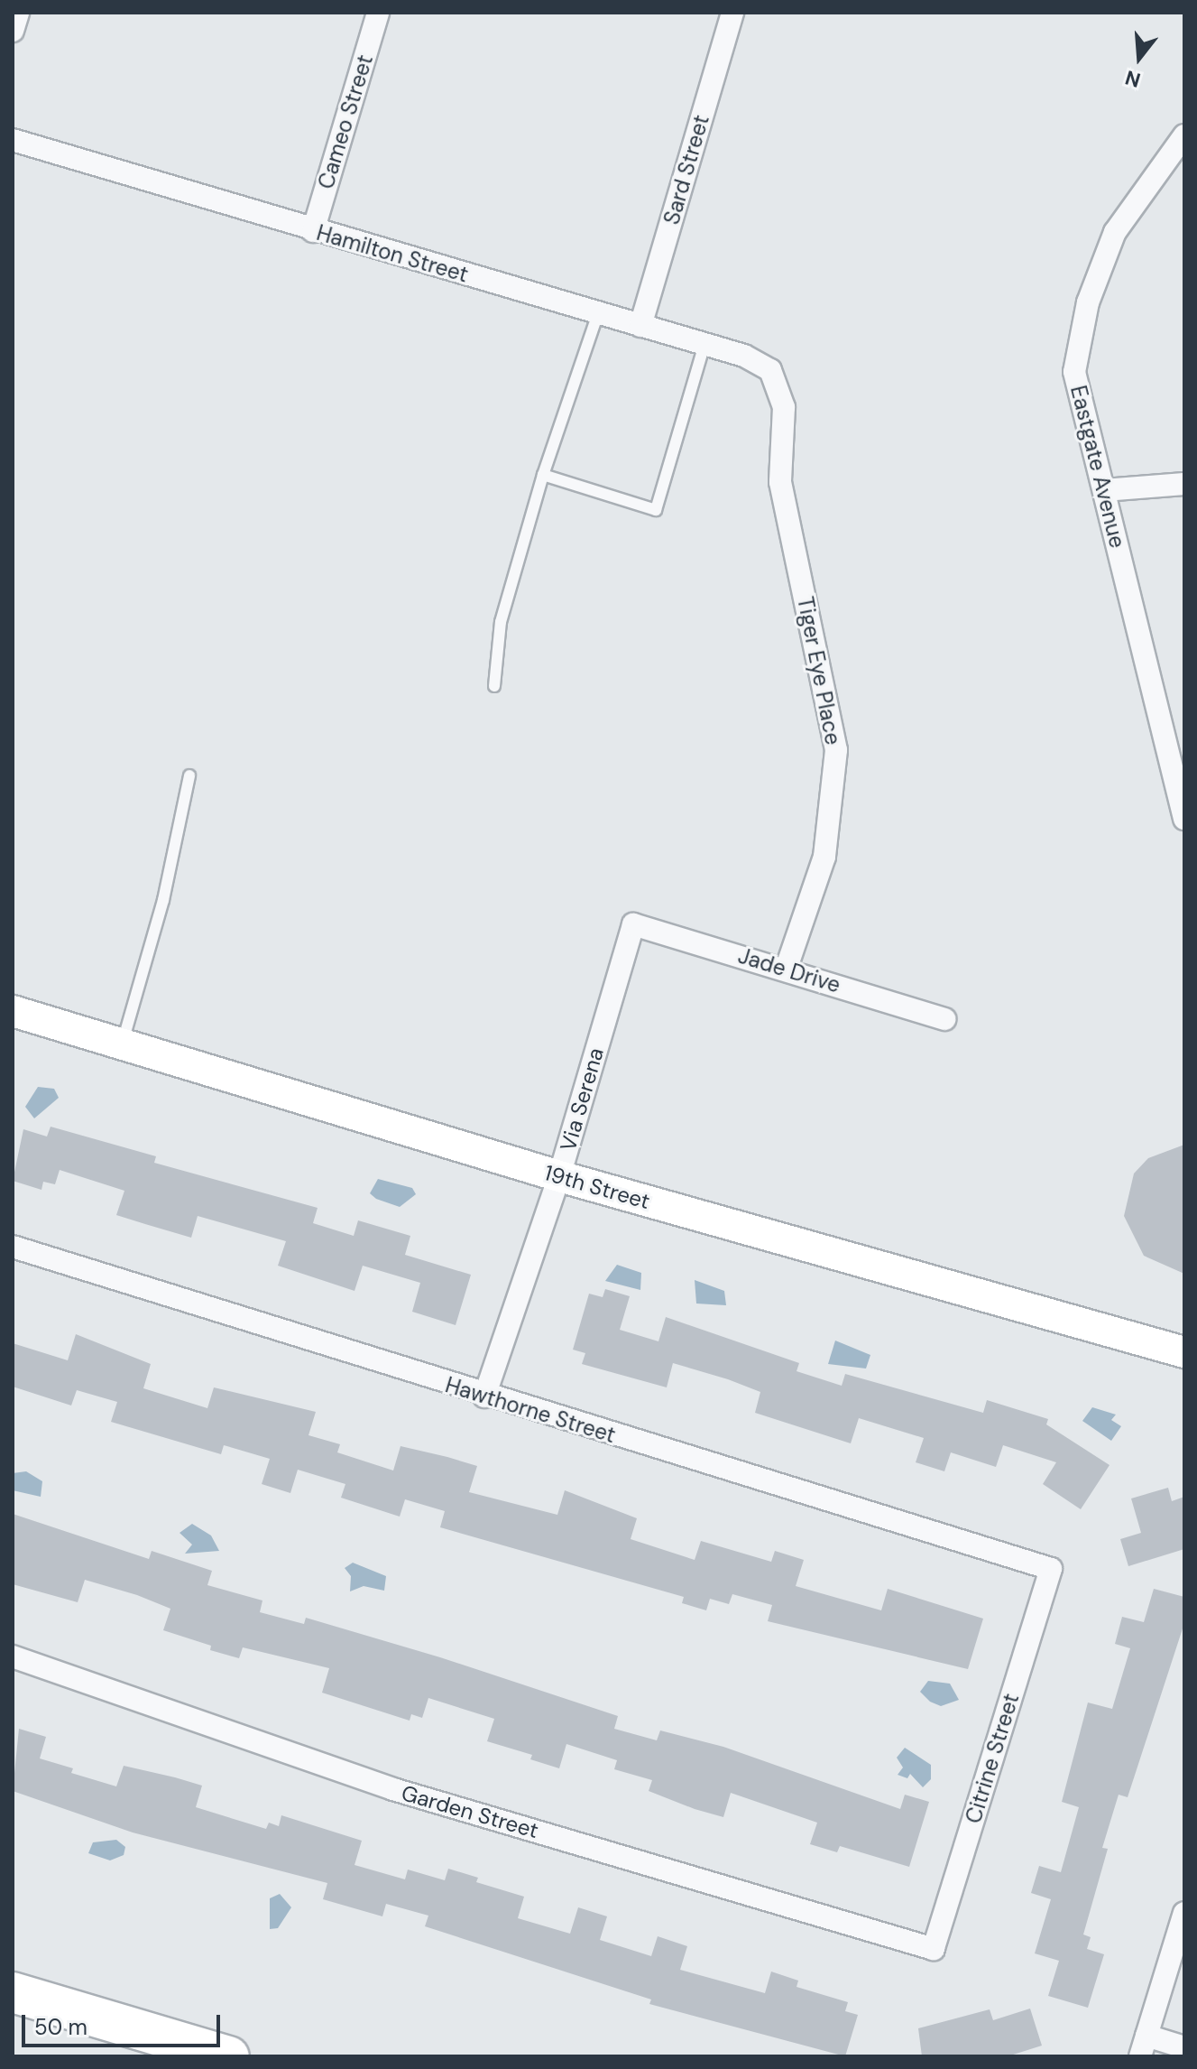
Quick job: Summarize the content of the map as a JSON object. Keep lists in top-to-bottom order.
{
  "streets": {
    "main road": ["19th Street"],
    "street": [
      "Cameo Street",
      "Sard Street",
      "Hamilton Street",
      "Eastgate Avenue",
      "Tiger Eye Place",
      "Jade Drive",
      "Via Serena",
      "Hawthorne Street",
      "Citrine Street",
      "Garden Street"
    ]
  },
  "crossings": [
    ["Cameo Street", "Hamilton Street"],
    ["Sard Street", "Hamilton Street"],
    ["Hamilton Street", "Tiger Eye Place"],
    ["Tiger Eye Place", "Jade Drive"],
    ["Jade Drive", "Via Serena"],
    ["Via Serena", "19th Street"],
    ["Via Serena", "Hawthorne Street"],
    ["Hawthorne Street", "Citrine Street"],
    ["Citrine Street", "Garden Street"]
  ],
  "scale_bar": "50 m",
  "north": "bottom"
}
